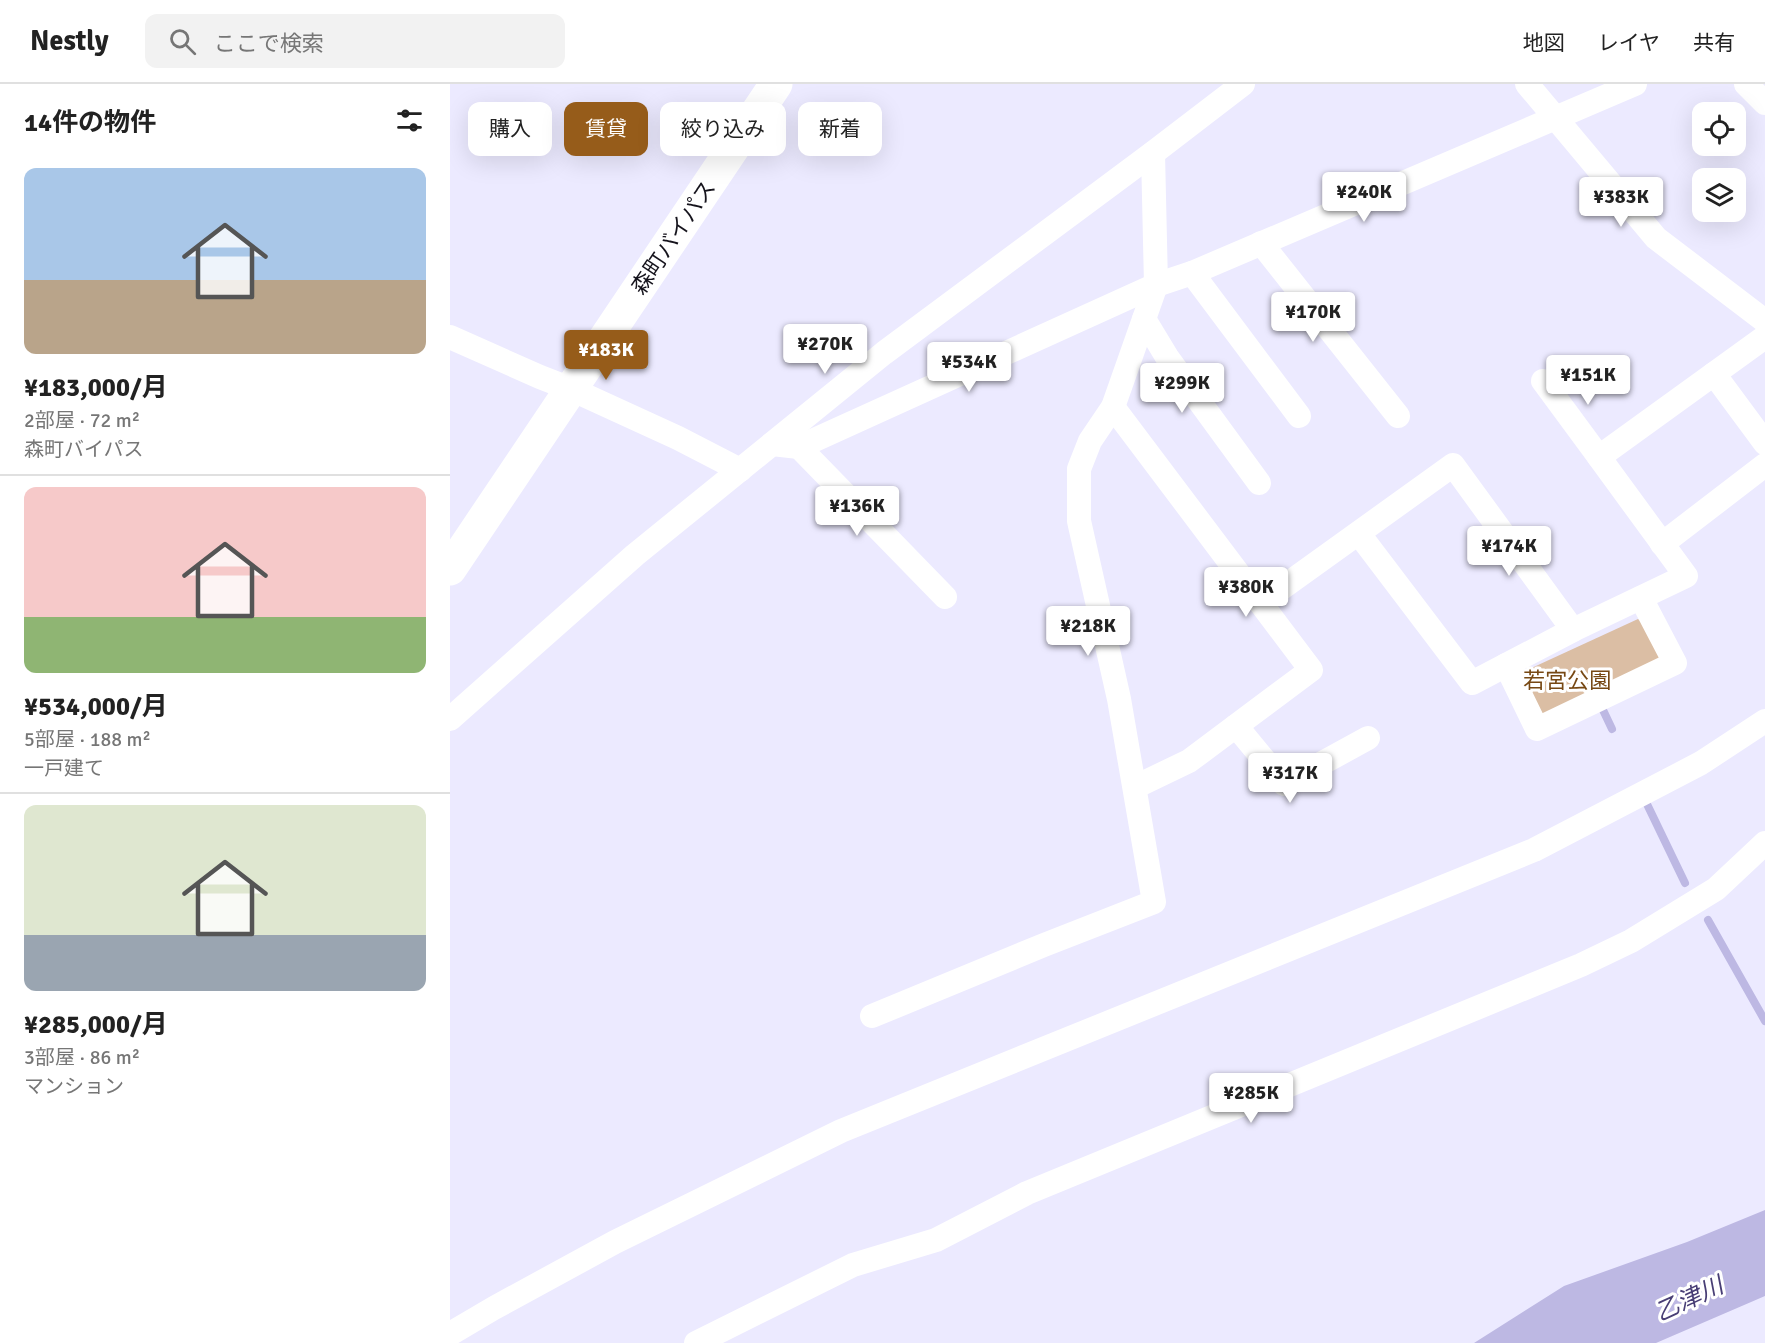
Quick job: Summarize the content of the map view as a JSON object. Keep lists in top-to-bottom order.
{
  "streets": {
    "main road": ["森町バイパス"]
  },
  "water": ["乙津川"],
  "parks": ["若宮公園"],
  "page": {
    "header": "Nestly",
    "search": "ここで検索",
    "nav": ["地図", "レイヤ", "共有"],
    "heading": "14件の物件",
    "chip": [
      "購入",
      "賃貸",
      "絞り込み",
      "新着"
    ],
    "list": [
      {
        "name": "¥183,000/月",
        "note": "2部屋 · 72 m² · 森町バイパス"
      },
      {
        "name": "¥534,000/月",
        "note": "5部屋 · 188 m² · 一戸建て"
      },
      {
        "name": "¥285,000/月",
        "note": "3部屋 · 86 m² · マンション"
      }
    ],
    "price": [
      "¥240K",
      "¥383K",
      "¥170K",
      "¥270K",
      "¥183K",
      "¥534K",
      "¥151K",
      "¥299K",
      "¥136K",
      "¥174K",
      "¥380K",
      "¥218K",
      "¥317K",
      "¥285K"
    ]
  }
}
